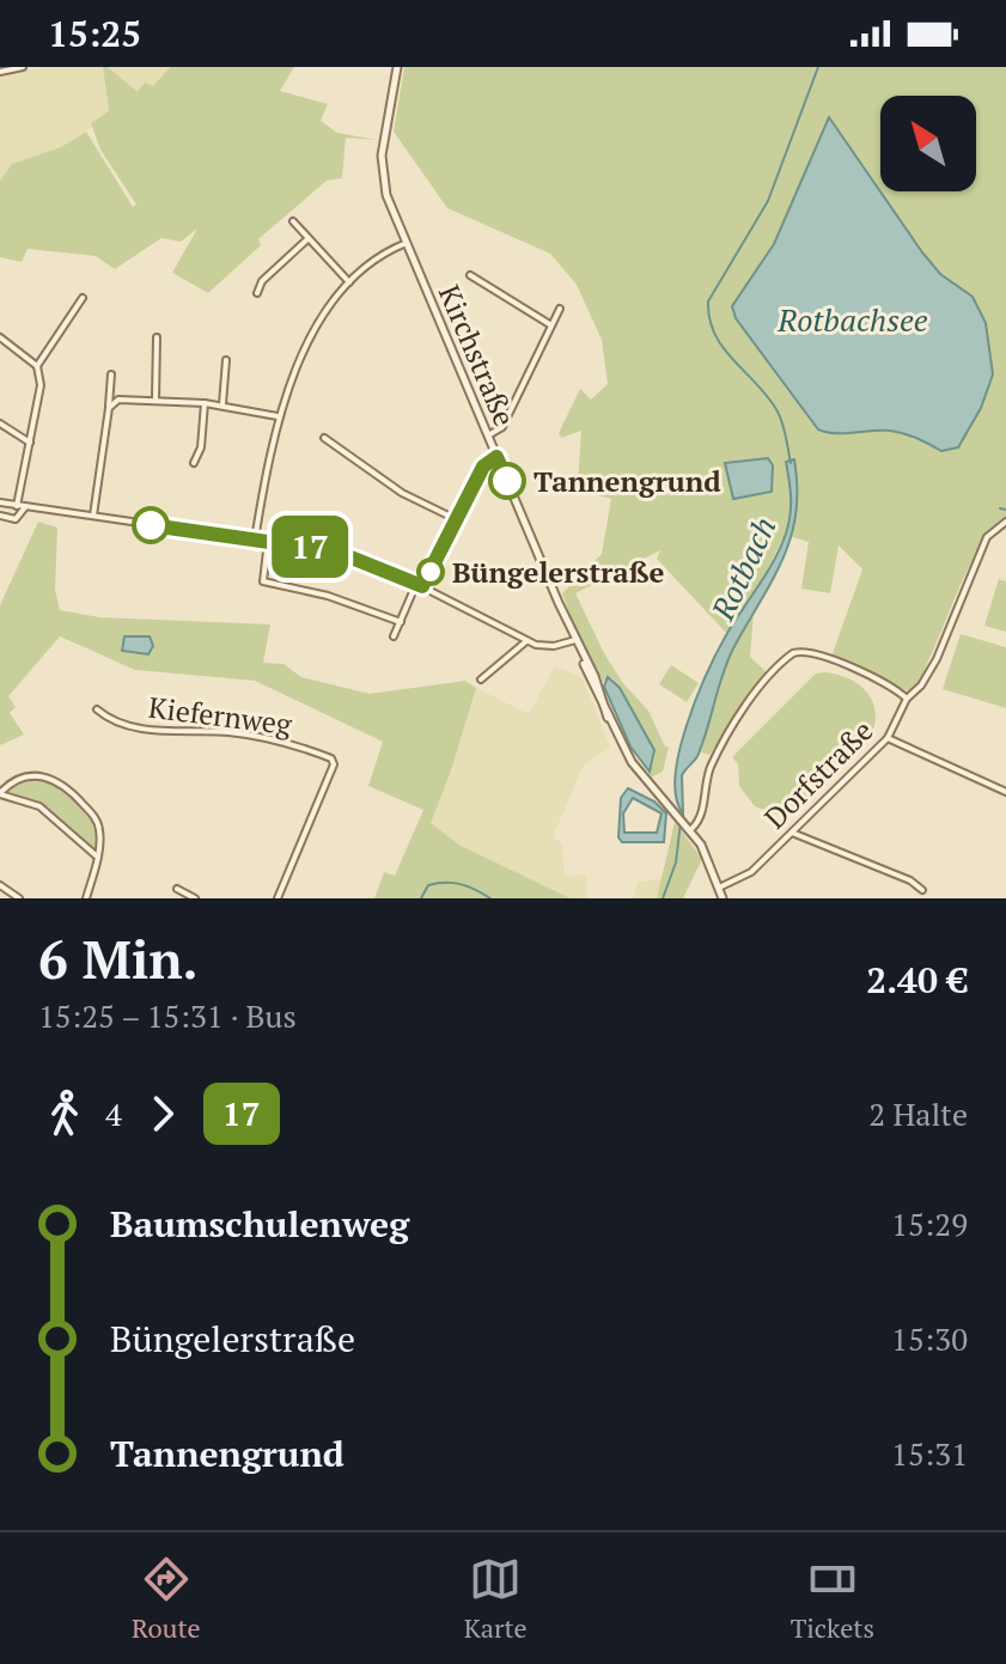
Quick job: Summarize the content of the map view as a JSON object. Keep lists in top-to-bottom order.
{
  "streets": {
    "street": ["Kirchstraße", "Kiefernweg", "Dorfstraße"]
  },
  "crossings": [
    ["Kirchstraße", "Dorfstraße"]
  ],
  "water": ["Rotbachsee", "Rotbach"],
  "places": ["Tannengrund", "Büngelerstraße"],
  "lines": ["bus line 17"],
  "north": "top left",
  "page": {
    "status": "15:25",
    "on_map": "17",
    "heading": ["6 Min.", "15:25 – 15:31 · Bus", "2.40 €"],
    "legs": ["4", "17", "2 Halte"],
    "list": [
      {
        "name": "Baumschulenweg",
        "value": "15:29"
      },
      {
        "name": "Büngelerstraße",
        "value": "15:30"
      },
      {
        "name": "Tannengrund",
        "value": "15:31"
      }
    ],
    "tabs": ["Route", "Karte", "Tickets"]
  }
}
